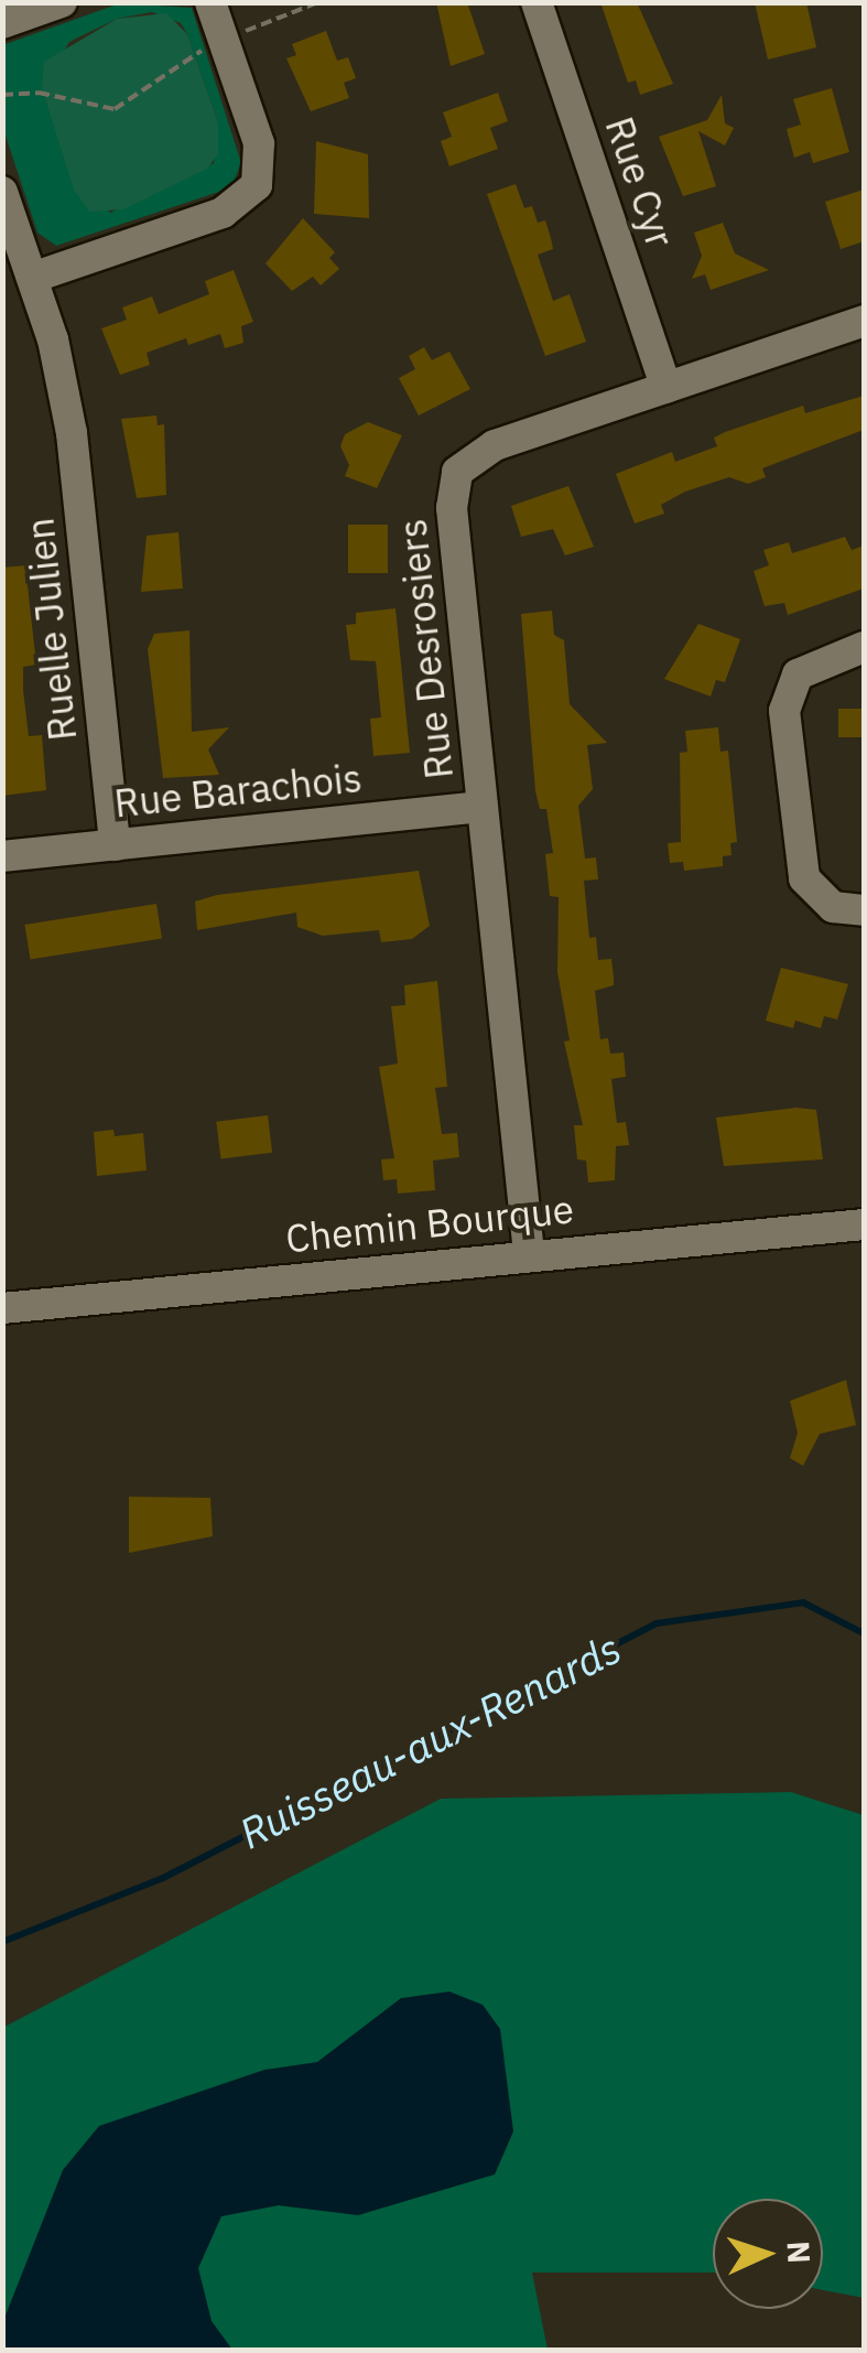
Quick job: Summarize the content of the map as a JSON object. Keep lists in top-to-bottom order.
{
  "streets": {
    "street": [
      "Rue Cyr",
      "Ruelle Julien",
      "Rue Desrosiers",
      "Rue Barachois",
      "Chemin Bourque"
    ]
  },
  "crossings": [
    ["Rue Cyr", "Rue Desrosiers"],
    ["Ruelle Julien", "Rue Barachois"],
    ["Rue Desrosiers", "Rue Barachois"],
    ["Rue Desrosiers", "Chemin Bourque"]
  ],
  "water": ["Ruisseau-aux-Renards"],
  "north": "right"
}
